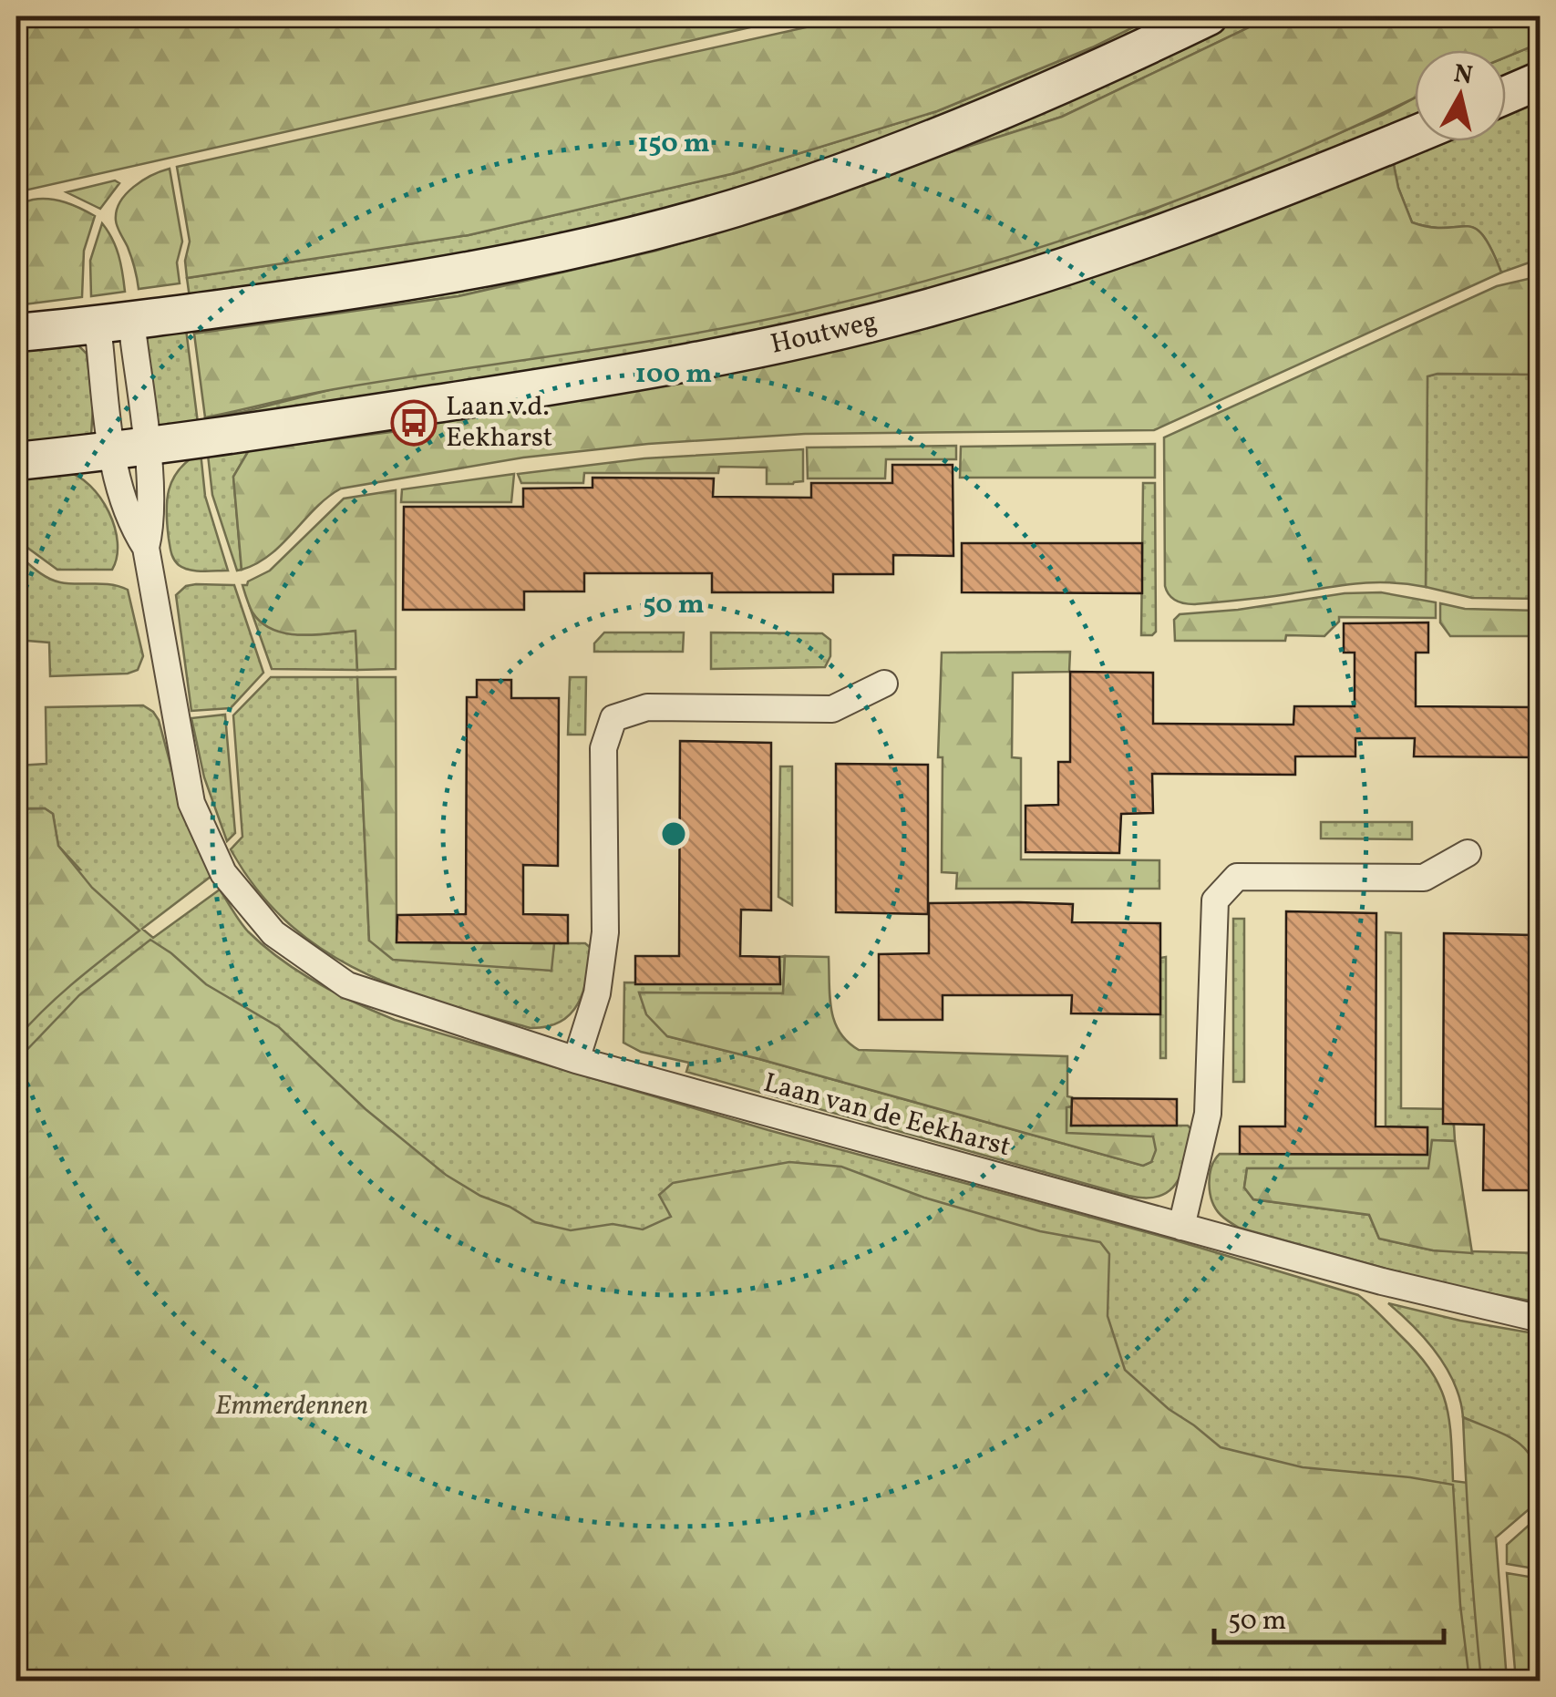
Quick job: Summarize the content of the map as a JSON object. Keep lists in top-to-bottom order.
{
  "streets": {
    "street": ["Houtweg", "Laan van de Eekharst"]
  },
  "crossings": [
    ["Houtweg", "Laan van de Eekharst"]
  ],
  "parks": ["Emmerdennen"],
  "places": {
    "bus stop": ["Laan v.d. Eekharst"]
  },
  "scale_bar": "50 m",
  "north": "top",
  "rings": ["150 m", "100 m", "50 m"]
}
